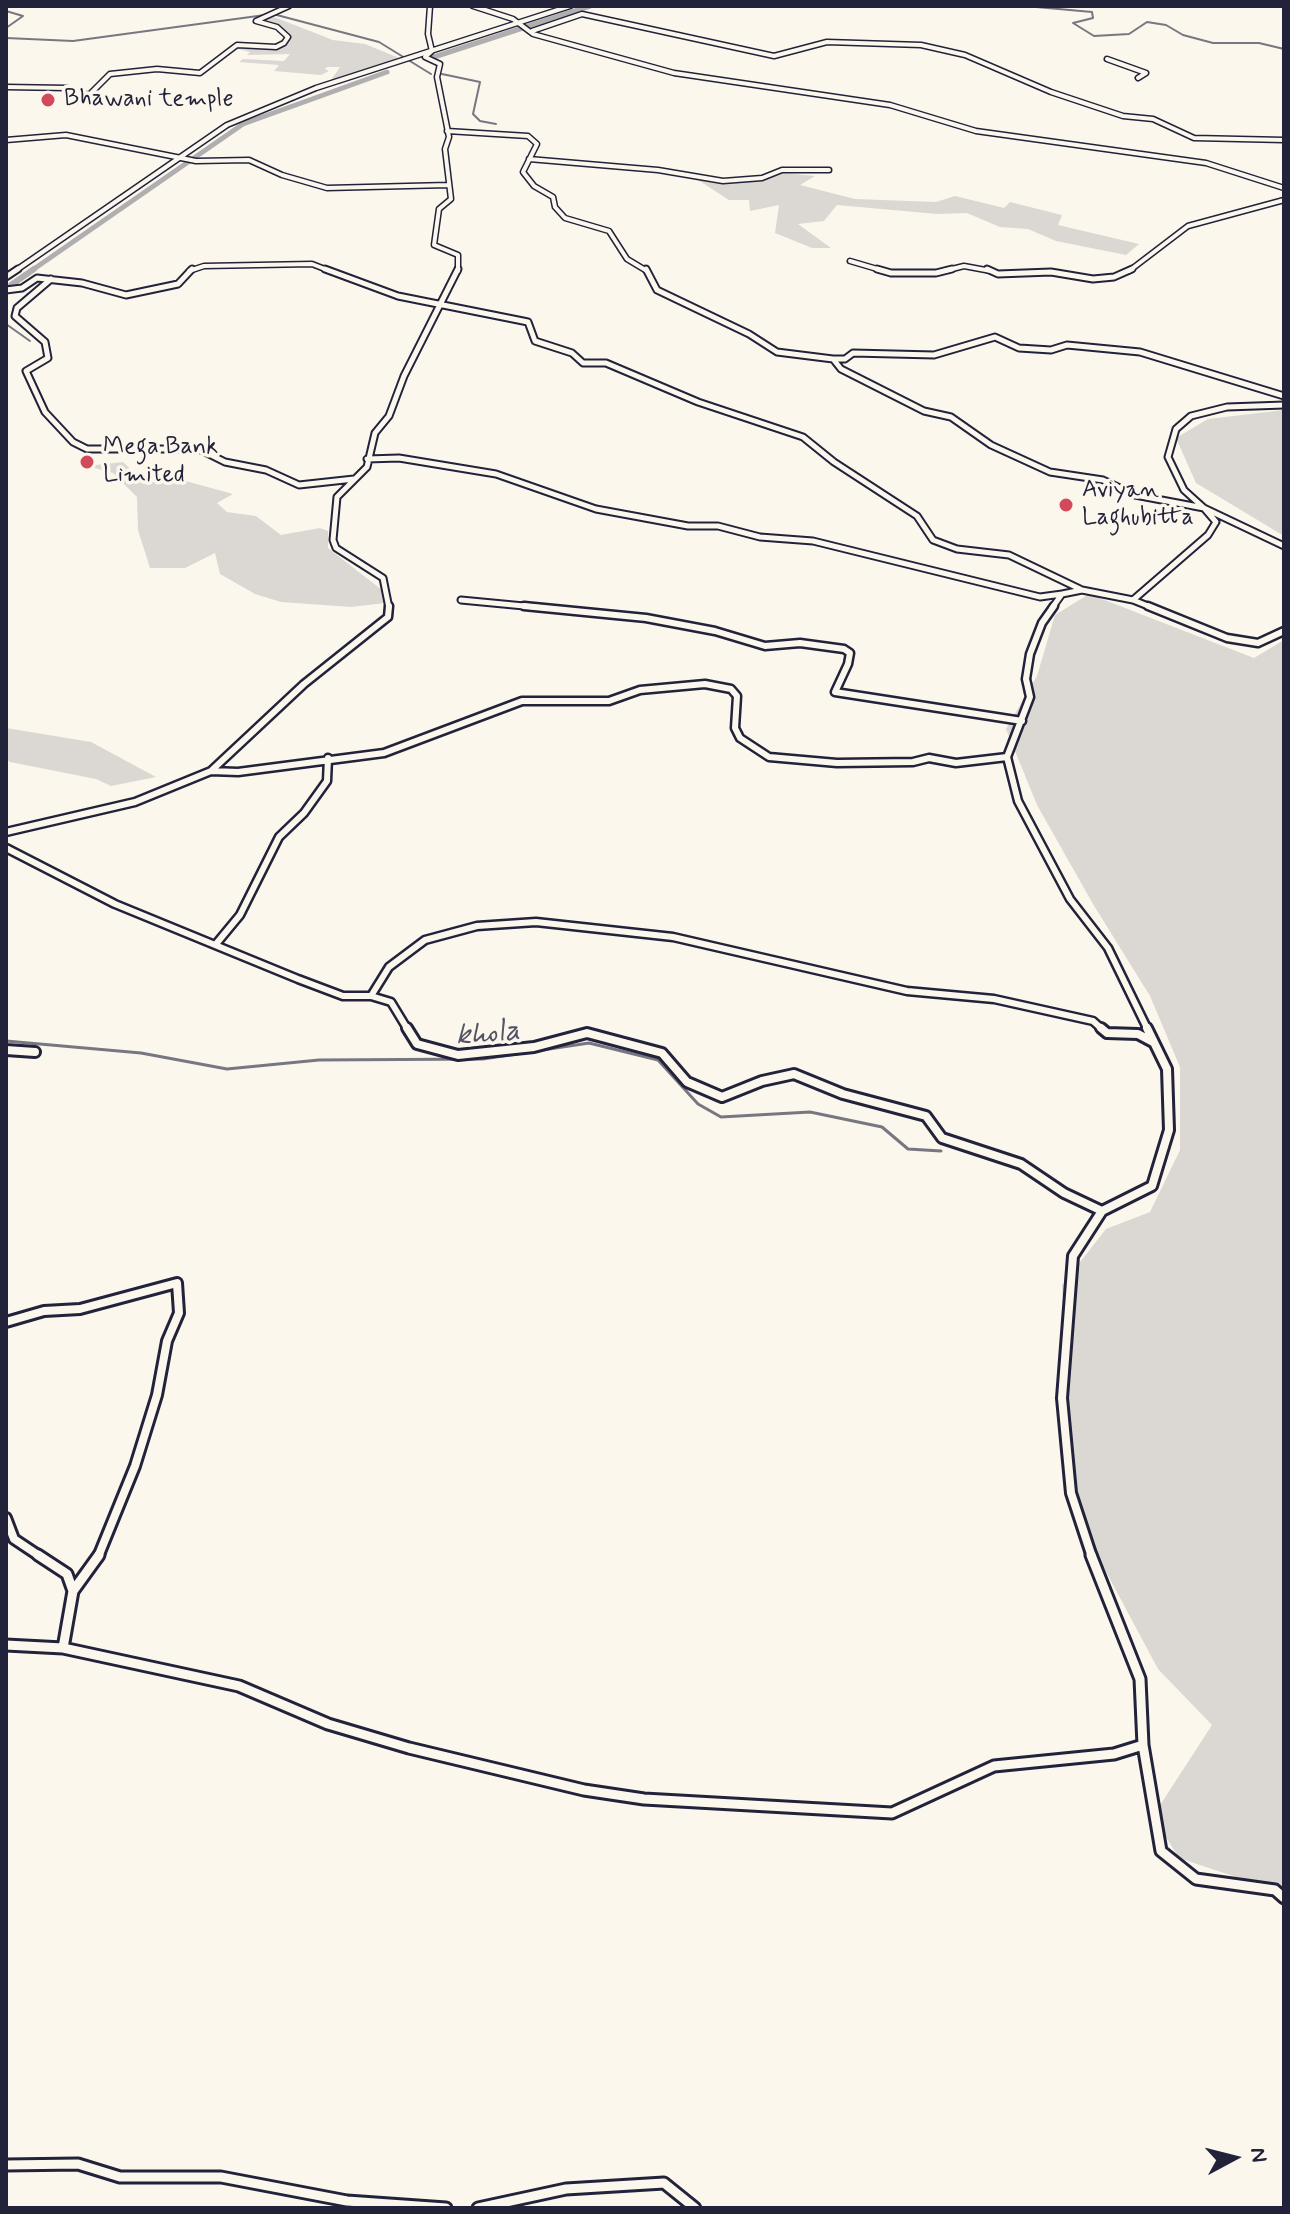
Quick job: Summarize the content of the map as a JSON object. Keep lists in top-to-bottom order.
{
  "water": ["khola"],
  "places": ["Bhawani temple", "Mega Bank Limited", "Aviyan Laghubitta"],
  "north": "right"
}
